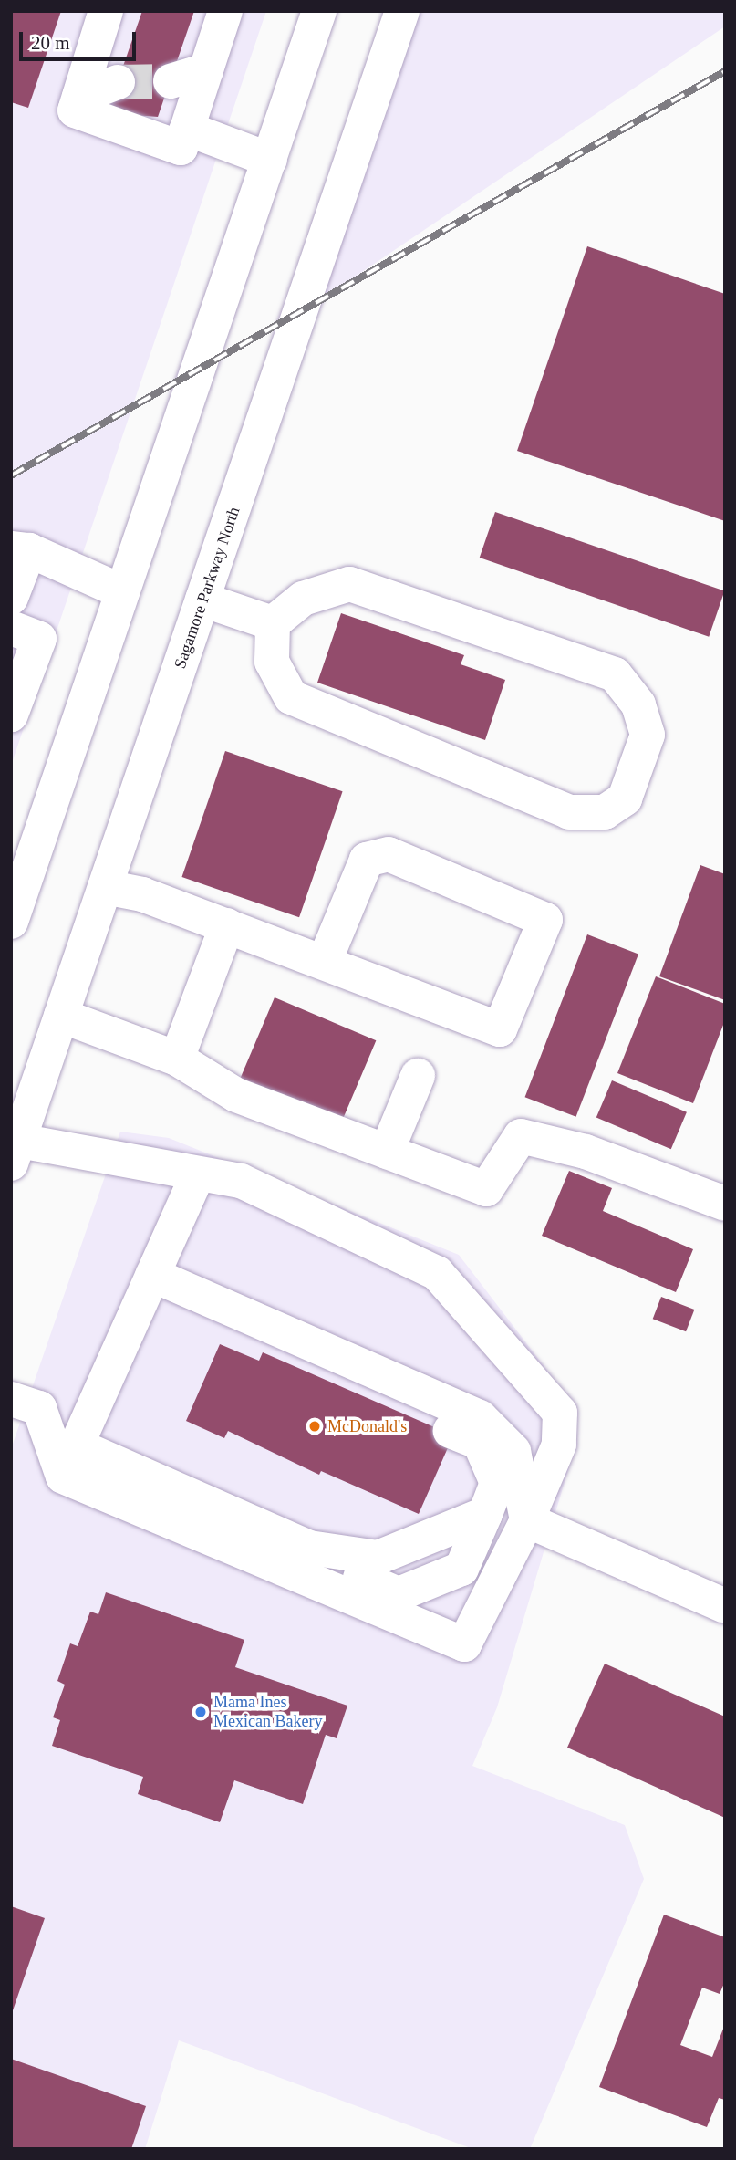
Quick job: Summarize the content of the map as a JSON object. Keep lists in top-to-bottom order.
{
  "streets": {
    "main road": ["Sagamore Parkway North"]
  },
  "places": ["McDonald's", "Mama Ines Mexican Bakery"],
  "scale_bar": "20 m"
}
